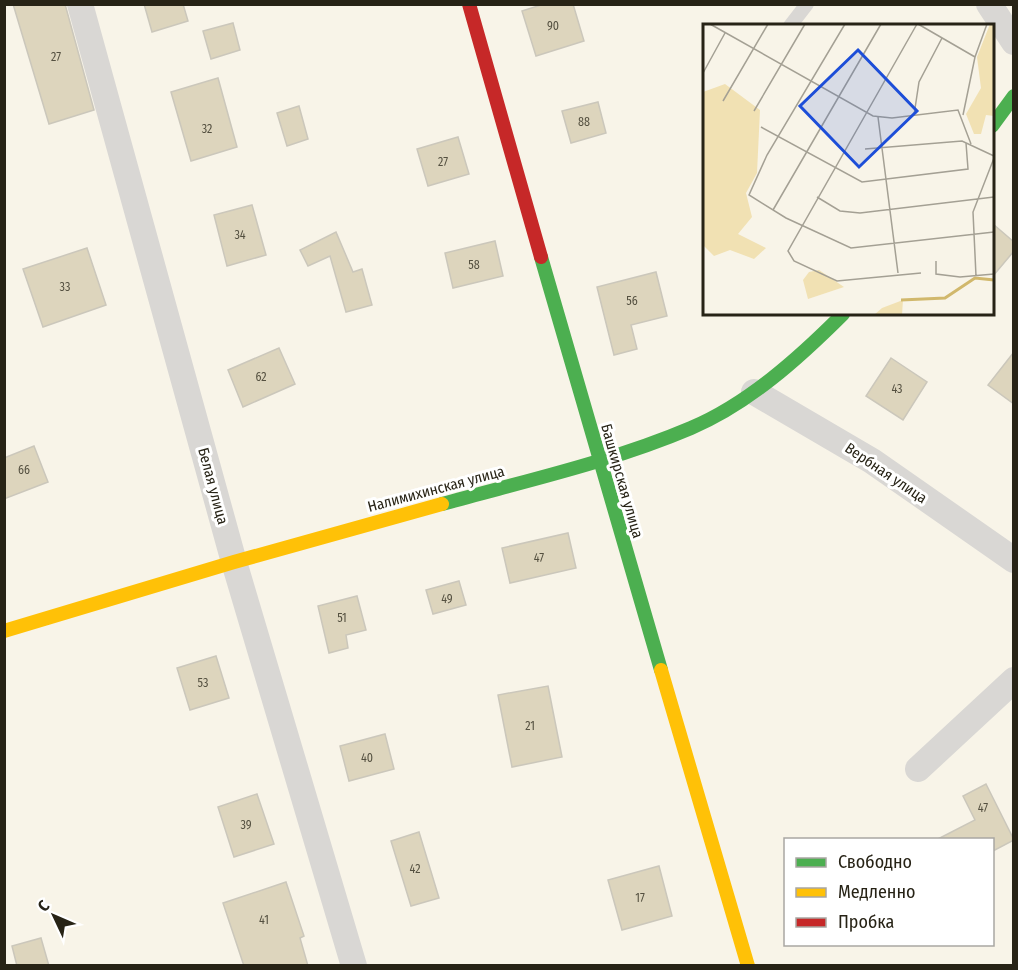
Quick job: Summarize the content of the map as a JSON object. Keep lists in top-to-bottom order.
{
  "streets": {
    "street": [
      "Вербная улица",
      "Башкирская улица",
      "Белая улица",
      "Налимихинская улица"
    ]
  },
  "crossings": [
    ["Вербная улица", "Налимихинская улица"],
    ["Башкирская улица", "Налимихинская улица"],
    ["Белая улица", "Налимихинская улица"]
  ],
  "house_numbers": [
    "90",
    "27",
    "88",
    "32",
    "27",
    "34",
    "58",
    "33",
    "56",
    "62",
    "43",
    "66",
    "47",
    "49",
    "51",
    "53",
    "21",
    "40",
    "47",
    "39",
    "42",
    "17",
    "41"
  ],
  "legend": ["Свободно", "Медленно", "Пробка"],
  "north": "top left"
}
